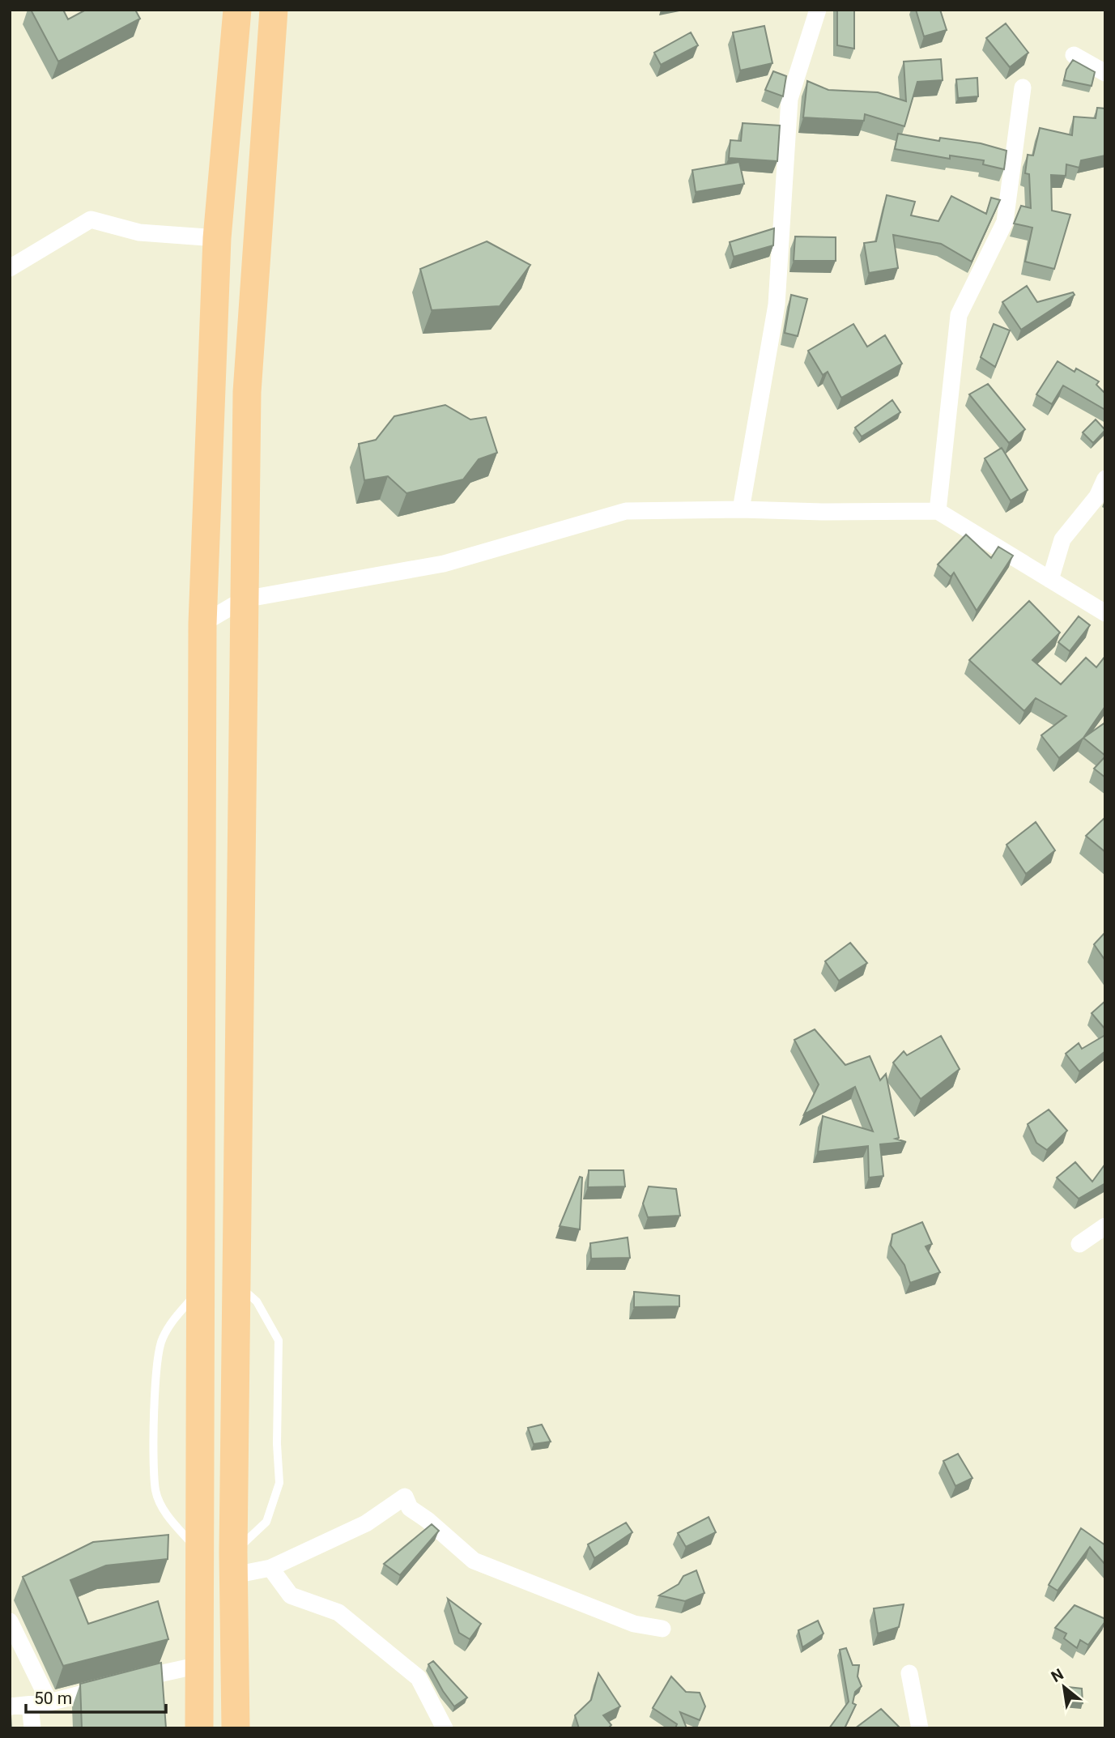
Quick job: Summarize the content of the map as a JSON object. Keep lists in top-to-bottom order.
{
  "scale_bar": "50 m",
  "north": "top left"
}
